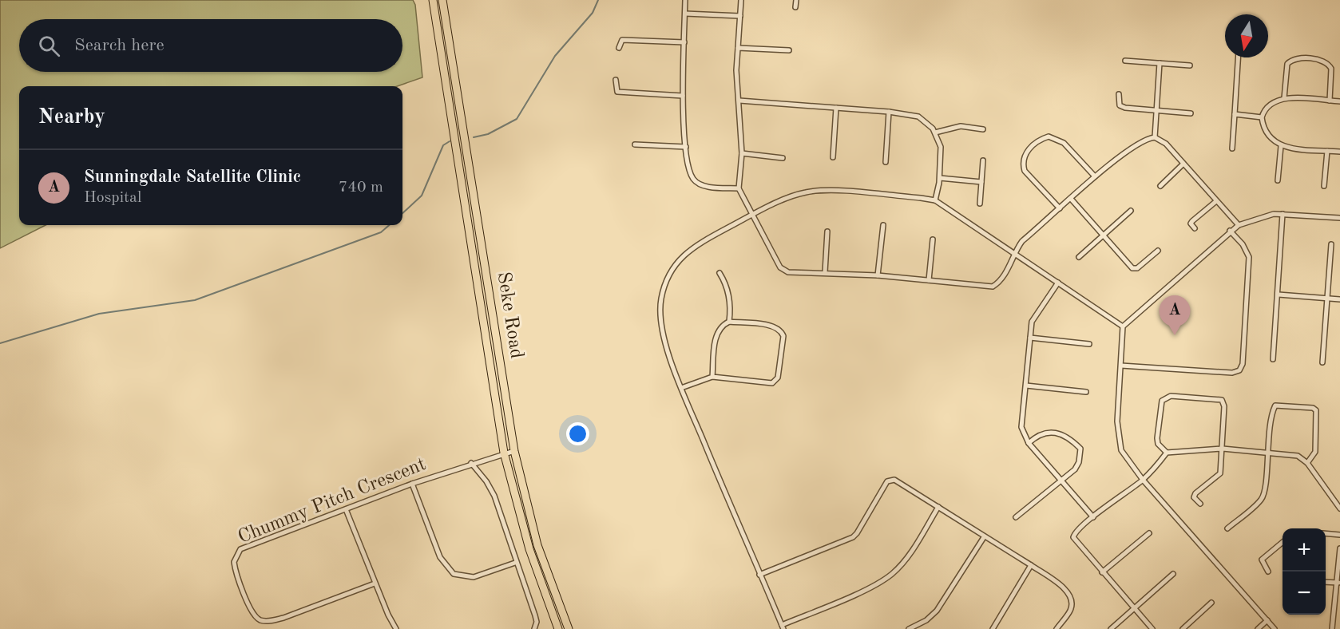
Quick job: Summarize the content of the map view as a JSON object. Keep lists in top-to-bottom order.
{
  "streets": {
    "main road": ["Seke Road"],
    "street": ["Chummy Pitch Crescent"]
  },
  "crossings": [
    ["Seke Road", "Chummy Pitch Crescent"]
  ],
  "north": "bottom",
  "page": {
    "search": "Search here",
    "heading": "Nearby",
    "list": [
      {
        "mark": "A",
        "name": "Sunningdale Satellite Clinic",
        "note": "Hospital",
        "value": "740 m"
      }
    ],
    "pins": "A",
    "map_buttons": ["+", "−"]
  }
}
